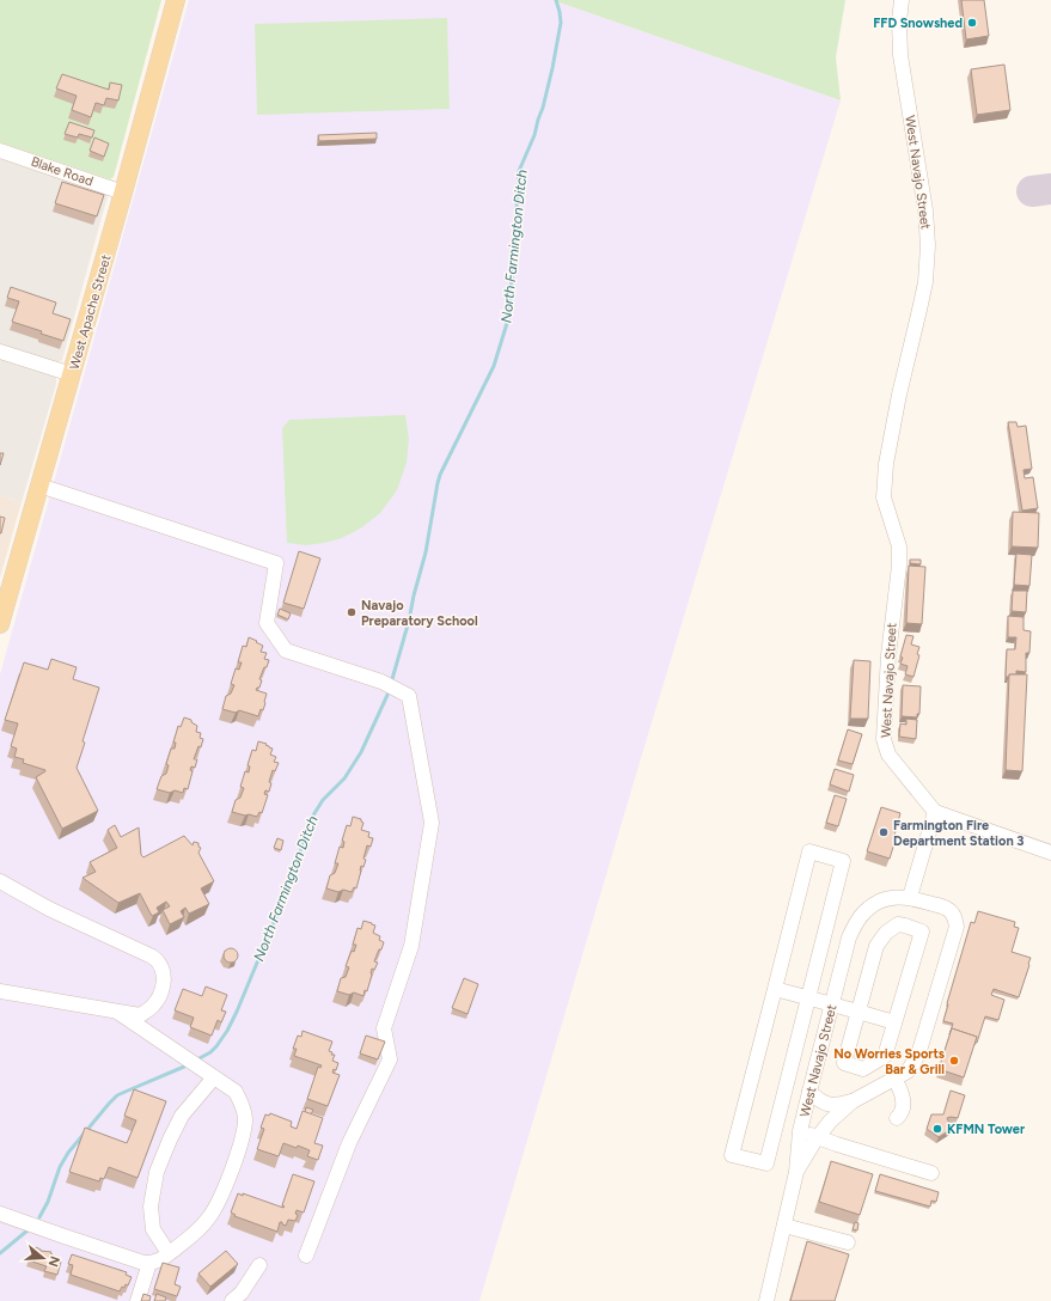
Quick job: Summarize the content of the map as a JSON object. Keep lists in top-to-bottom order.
{
  "streets": {
    "main road": ["West Apache Street"],
    "street": ["Blake Road", "West Navajo Street"]
  },
  "crossings": [
    ["Blake Road", "West Apache Street"]
  ],
  "water": ["North Farmington Ditch"],
  "places": [
    "FFD Snowshed",
    "Navajo Preparatory School",
    "Farmington Fire Department Station 3",
    "No Worries Sports Bar & Grill",
    "KFMN Tower"
  ],
  "north": "right"
}
